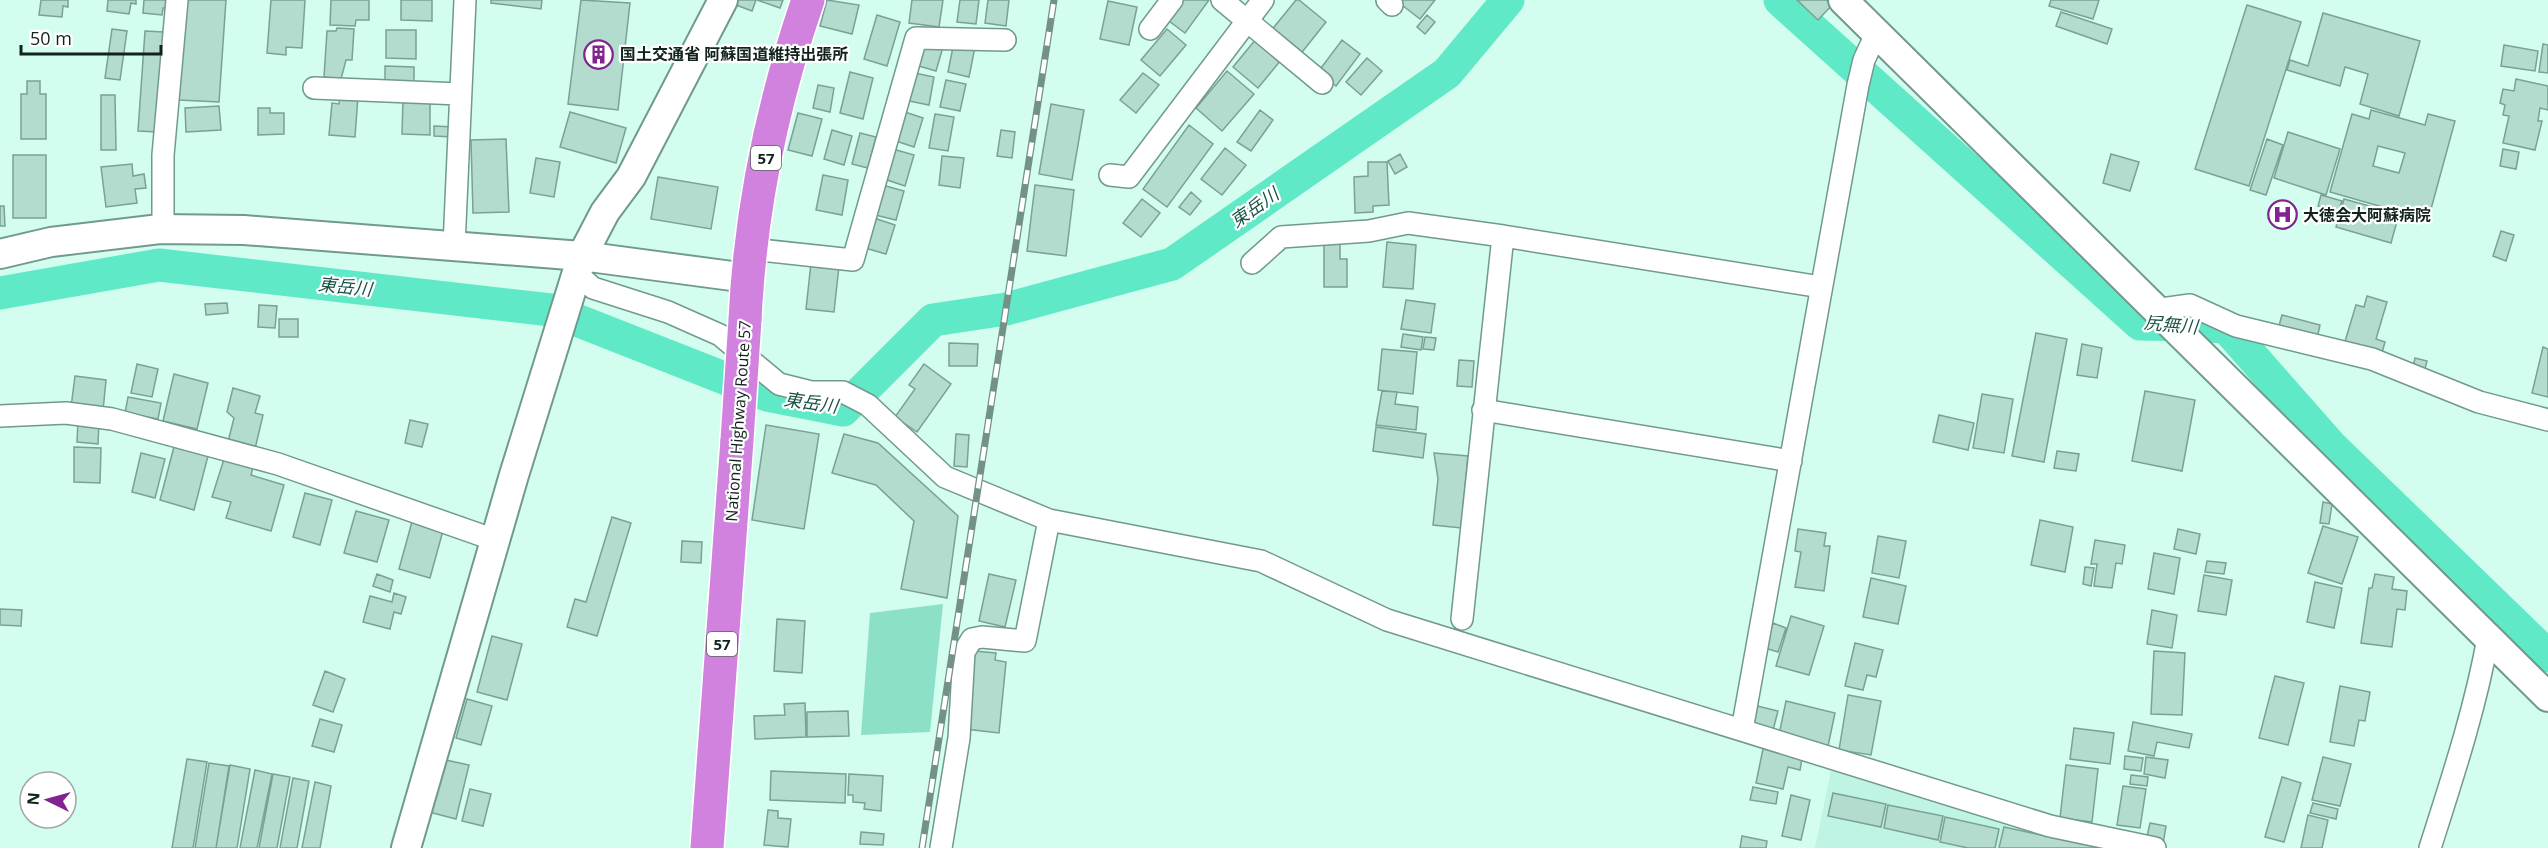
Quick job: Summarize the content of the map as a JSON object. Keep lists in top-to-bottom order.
{
  "streets": {
    "highway": ["57", "National Highway Route 57"]
  },
  "water": ["東岳川", "尻無川"],
  "places": {
    "building": ["国土交通省 阿蘇国道維持出張所"],
    "hospital": ["大徳会大阿蘇病院"]
  },
  "scale_bar": "50 m",
  "north": "left"
}
